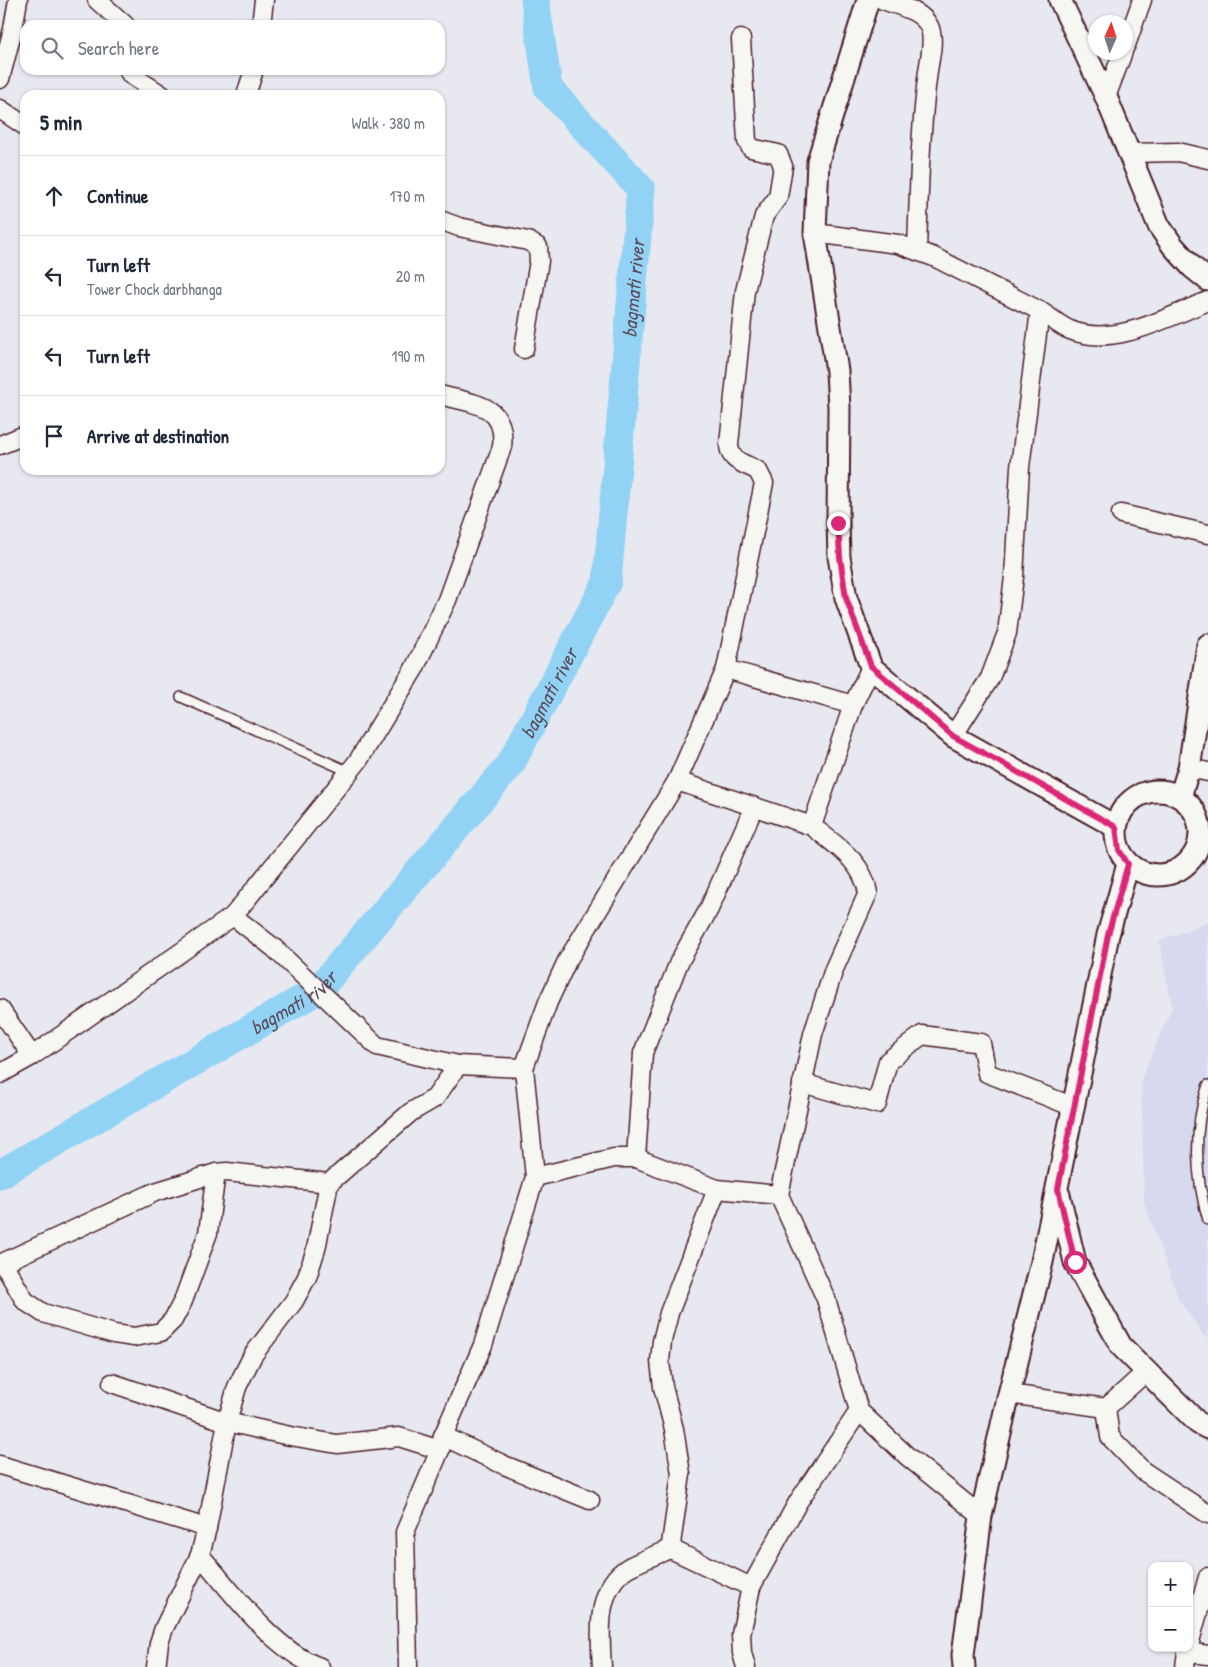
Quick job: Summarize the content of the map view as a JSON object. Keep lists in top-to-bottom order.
{
  "water": ["bagmati river"],
  "north": "top",
  "page": {
    "search": "Search here",
    "heading": ["5 min", "Walk · 380 m"],
    "list": [
      ["Continue", "170 m"],
      ["Turn left", "Tower Chock darbhanga", "20 m"],
      ["Turn left", "190 m"],
      "Arrive at destination"
    ],
    "map_buttons": ["+", "−"]
  }
}
